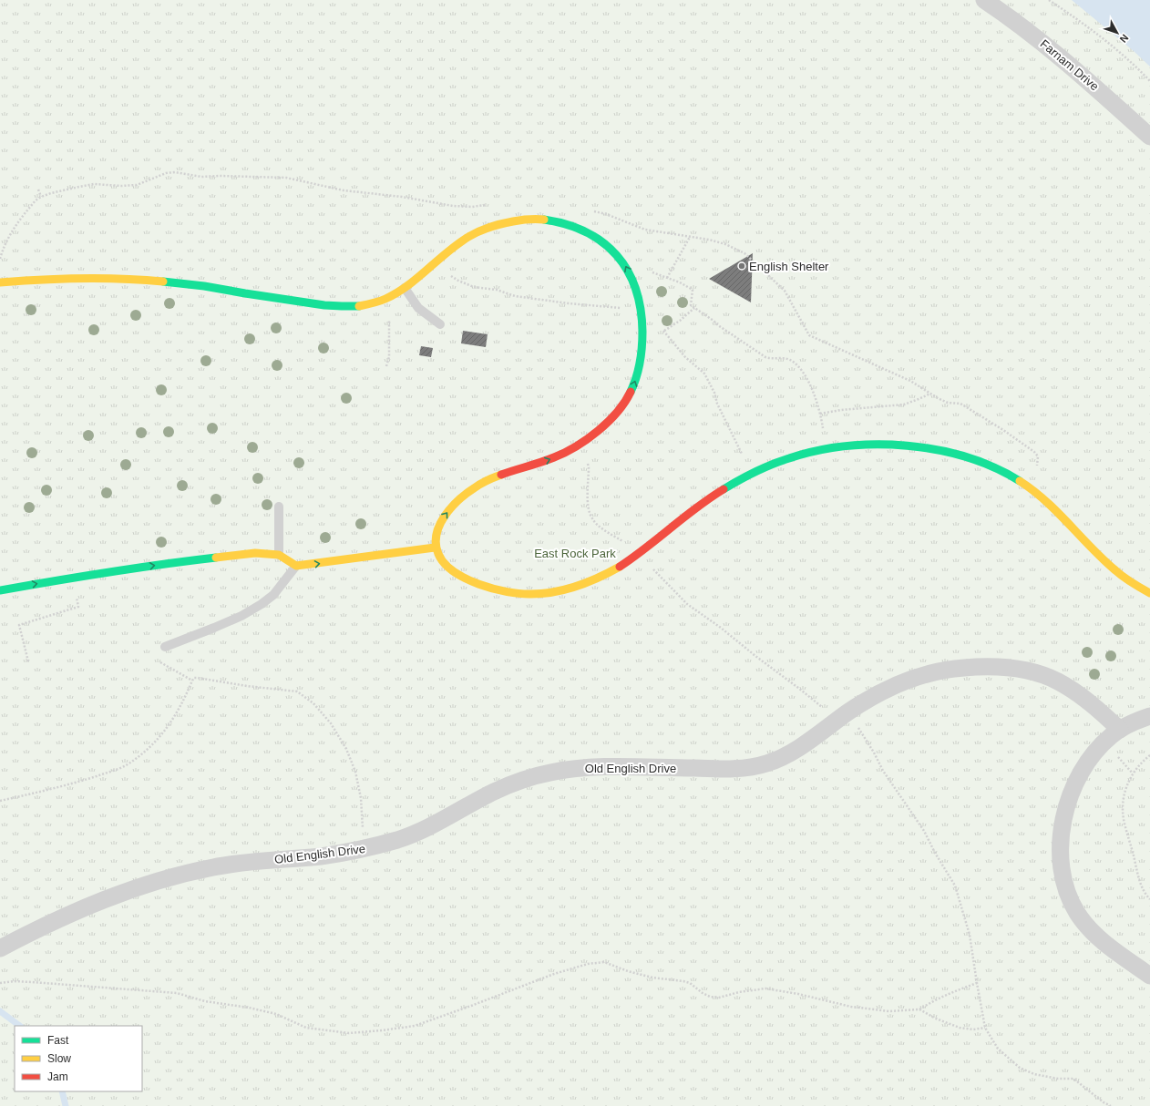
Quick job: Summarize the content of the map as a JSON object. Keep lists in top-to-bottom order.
{
  "streets": {
    "street": ["Farnam Drive", "Old English Drive"]
  },
  "parks": ["East Rock Park"],
  "places": ["English Shelter"],
  "legend": ["Fast", "Slow", "Jam"],
  "north": "bottom right"
}
